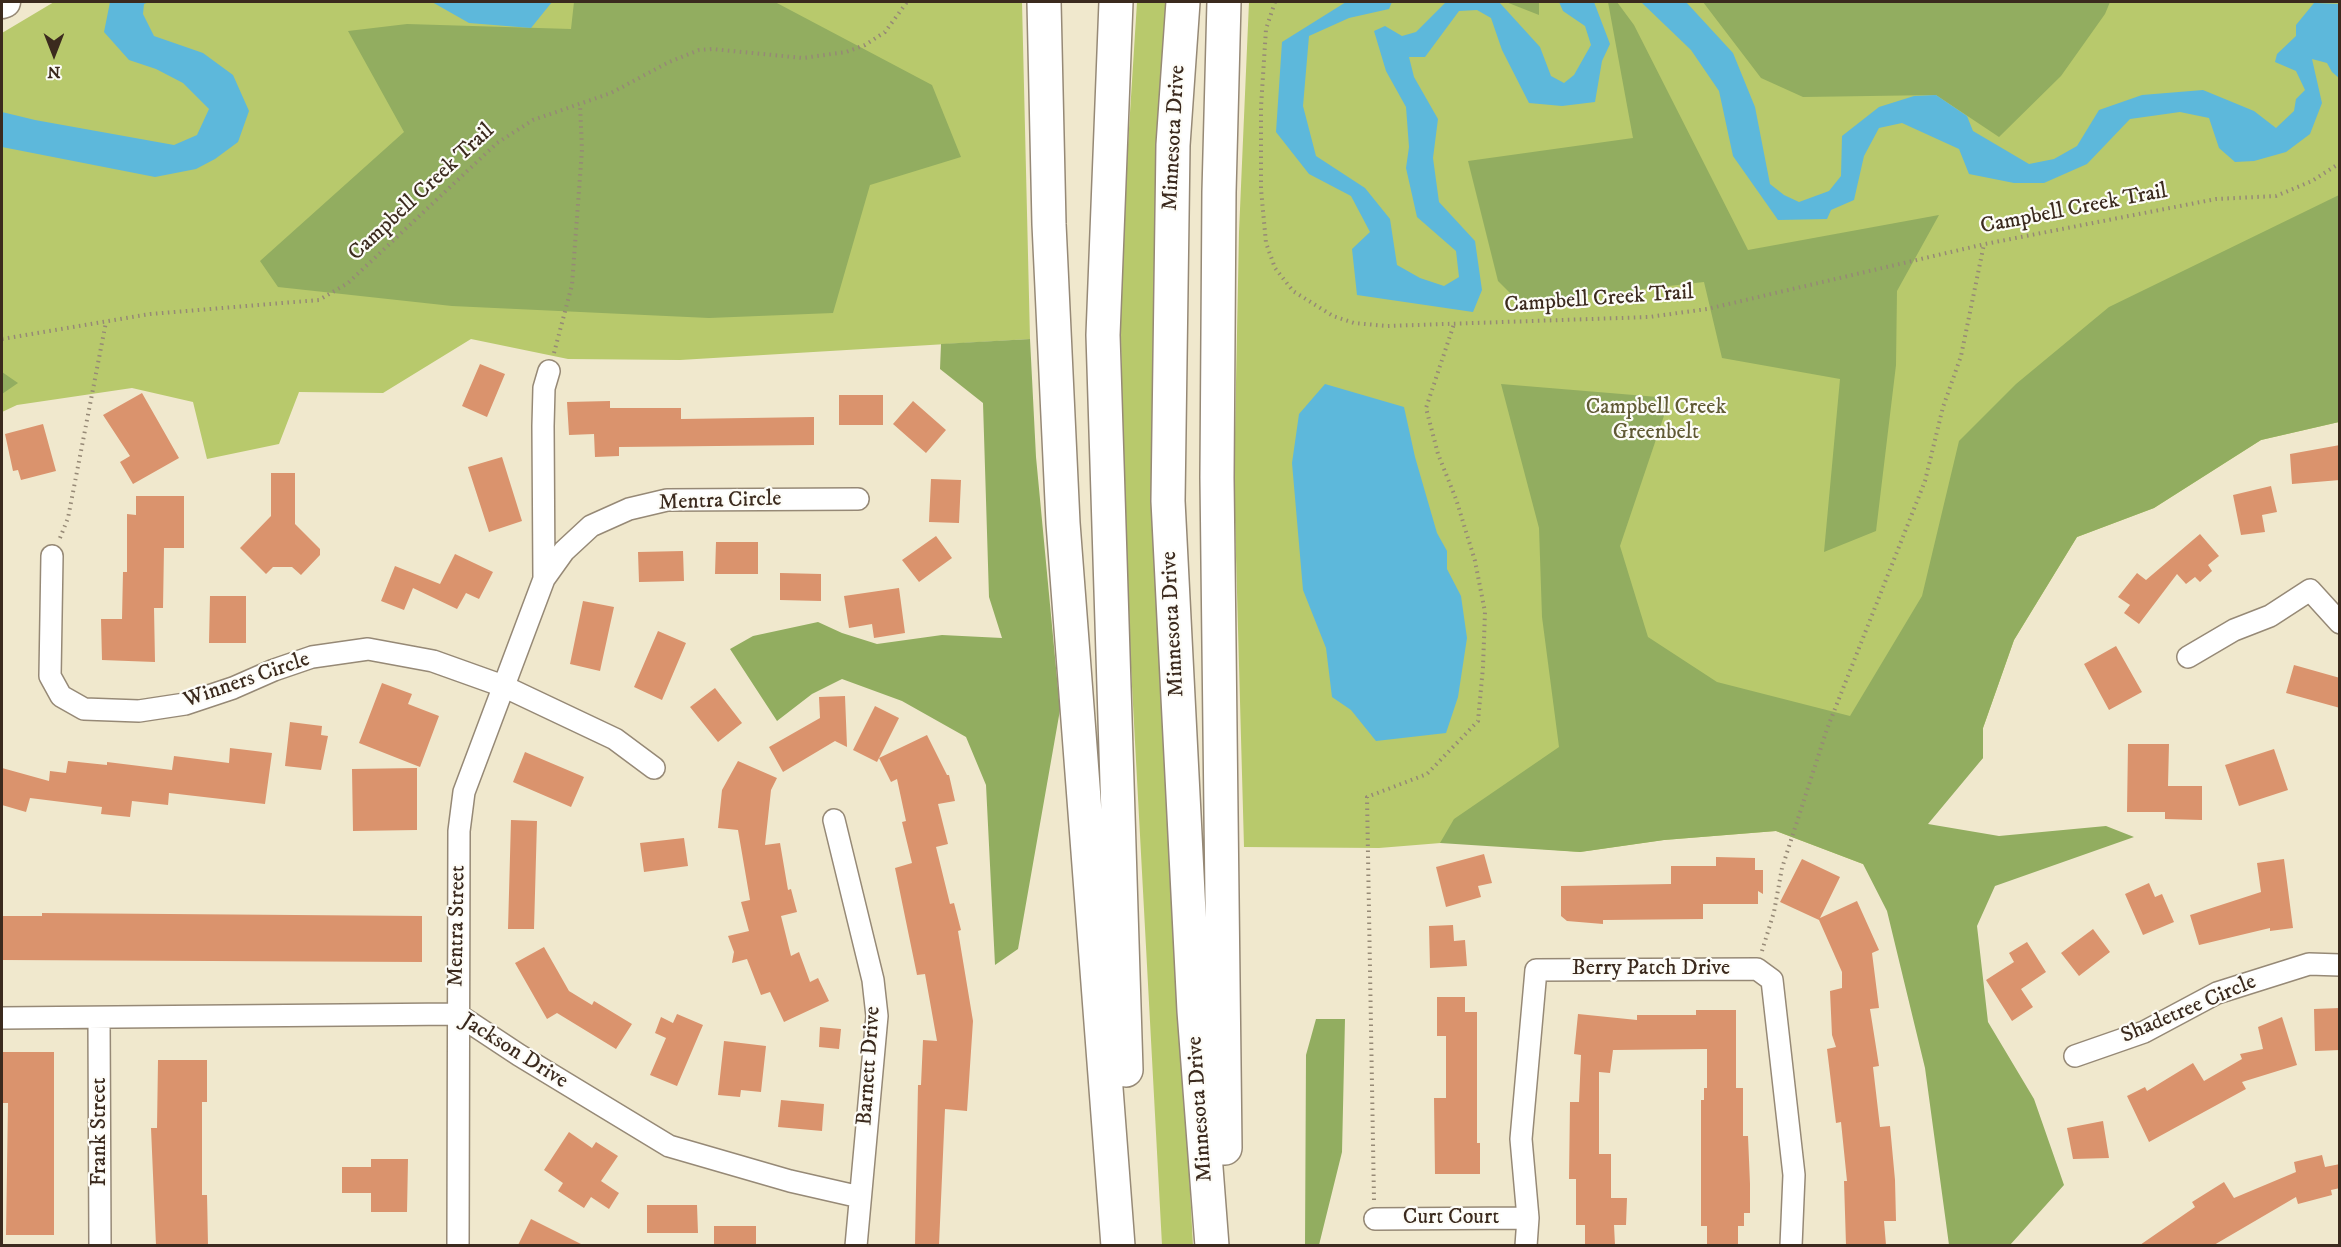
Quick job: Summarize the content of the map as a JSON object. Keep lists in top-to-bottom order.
{
  "streets": {
    "highway": ["Minnesota Drive"],
    "street": [
      "Mentra Circle",
      "Winners Circle",
      "Mentra Street",
      "Berry Patch Drive",
      "Shadetree Circle",
      "Jackson Drive",
      "Barnett Drive",
      "Frank Street",
      "Curt Court"
    ],
    "path": ["Campbell Creek Trail"]
  },
  "crossings": [
    ["Mentra Circle", "Winners Circle"],
    ["Mentra Circle", "Mentra Street"],
    ["Winners Circle", "Mentra Street"],
    ["Mentra Street", "Jackson Drive"],
    ["Berry Patch Drive", "Curt Court"],
    ["Jackson Drive", "Barnett Drive"],
    ["Jackson Drive", "Frank Street"]
  ],
  "parks": ["Campbell Creek Greenbelt"],
  "north": "bottom"
}
